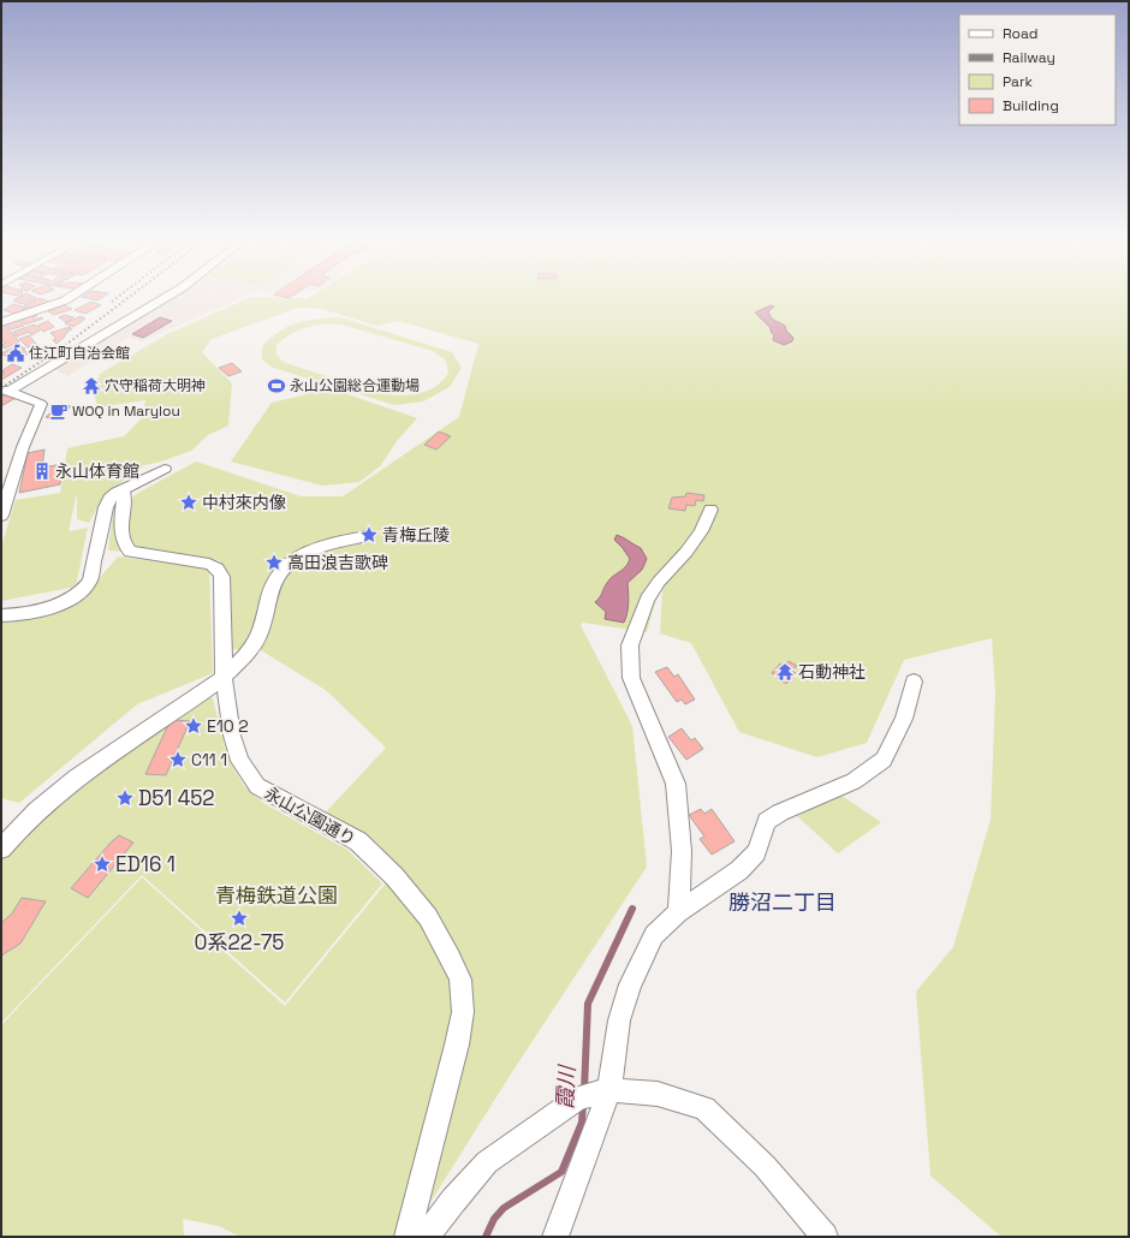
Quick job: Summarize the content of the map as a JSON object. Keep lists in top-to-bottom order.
{
  "streets": {
    "street": ["永山公園通り"]
  },
  "districts": ["勝沼二丁目"],
  "water": ["霞川"],
  "parks": ["青梅鉄道公園"],
  "places": {
    "public building": ["住江町自治会館"],
    "temple": ["穴守稲荷大明神", "石動神社"],
    "sports": ["永山公園総合運動場"],
    "cafe": ["WOQ in Marylou"],
    "building": ["永山体育館"],
    "place": [
      "中村來内像",
      "青梅丘陵",
      "高田浪吉歌碑",
      "E10 2",
      "C11 1",
      "D51 452",
      "ED16 1",
      "0系22-75"
    ]
  },
  "legend": [
    "Road",
    "Railway",
    "Park",
    "Building"
  ]
}
